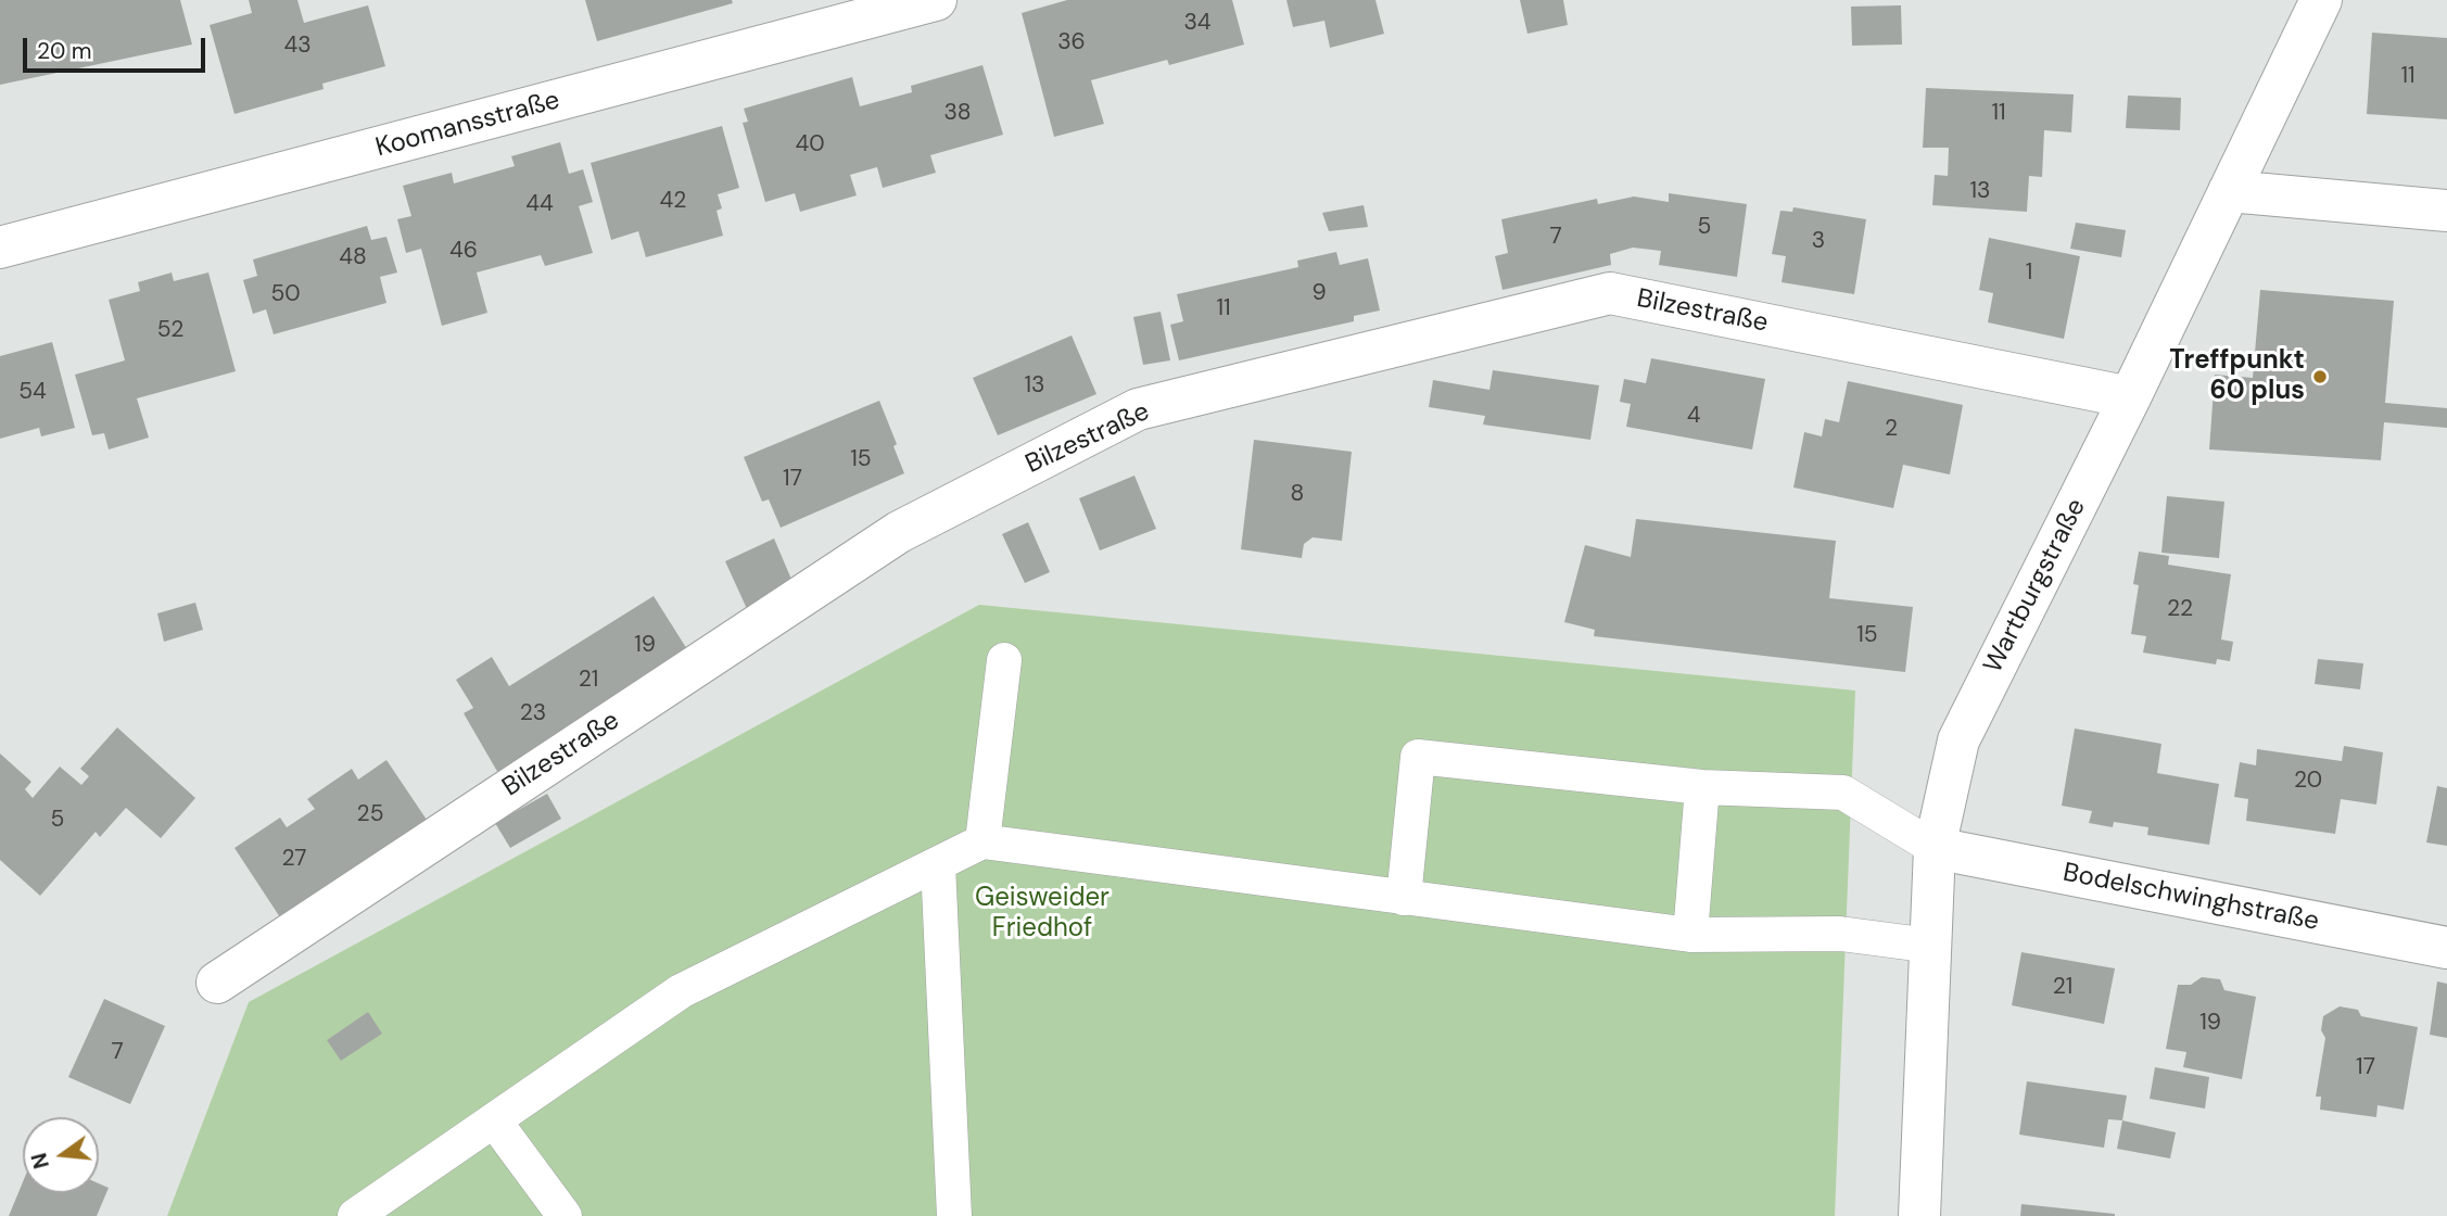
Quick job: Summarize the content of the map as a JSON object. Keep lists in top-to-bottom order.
{
  "streets": {
    "street": [
      "Koomansstraße",
      "Bilzestraße",
      "Wartburgstraße",
      "Bodelschwinghstraße"
    ]
  },
  "crossings": [
    ["Bilzestraße", "Wartburgstraße"],
    ["Wartburgstraße", "Bodelschwinghstraße"]
  ],
  "parks": ["Geisweider Friedhof"],
  "places": ["Treffpunkt 60 plus"],
  "house_numbers": [
    "34",
    "36",
    "43",
    "11",
    "38",
    "11",
    "40",
    "13",
    "42",
    "44",
    "5",
    "7",
    "3",
    "46",
    "48",
    "1",
    "9",
    "50",
    "11",
    "52",
    "13",
    "54",
    "4",
    "2",
    "15",
    "17",
    "8",
    "22",
    "15",
    "19",
    "21",
    "23",
    "20",
    "25",
    "5",
    "27",
    "21",
    "19",
    "7",
    "17"
  ],
  "scale_bar": "20 m",
  "north": "left"
}
